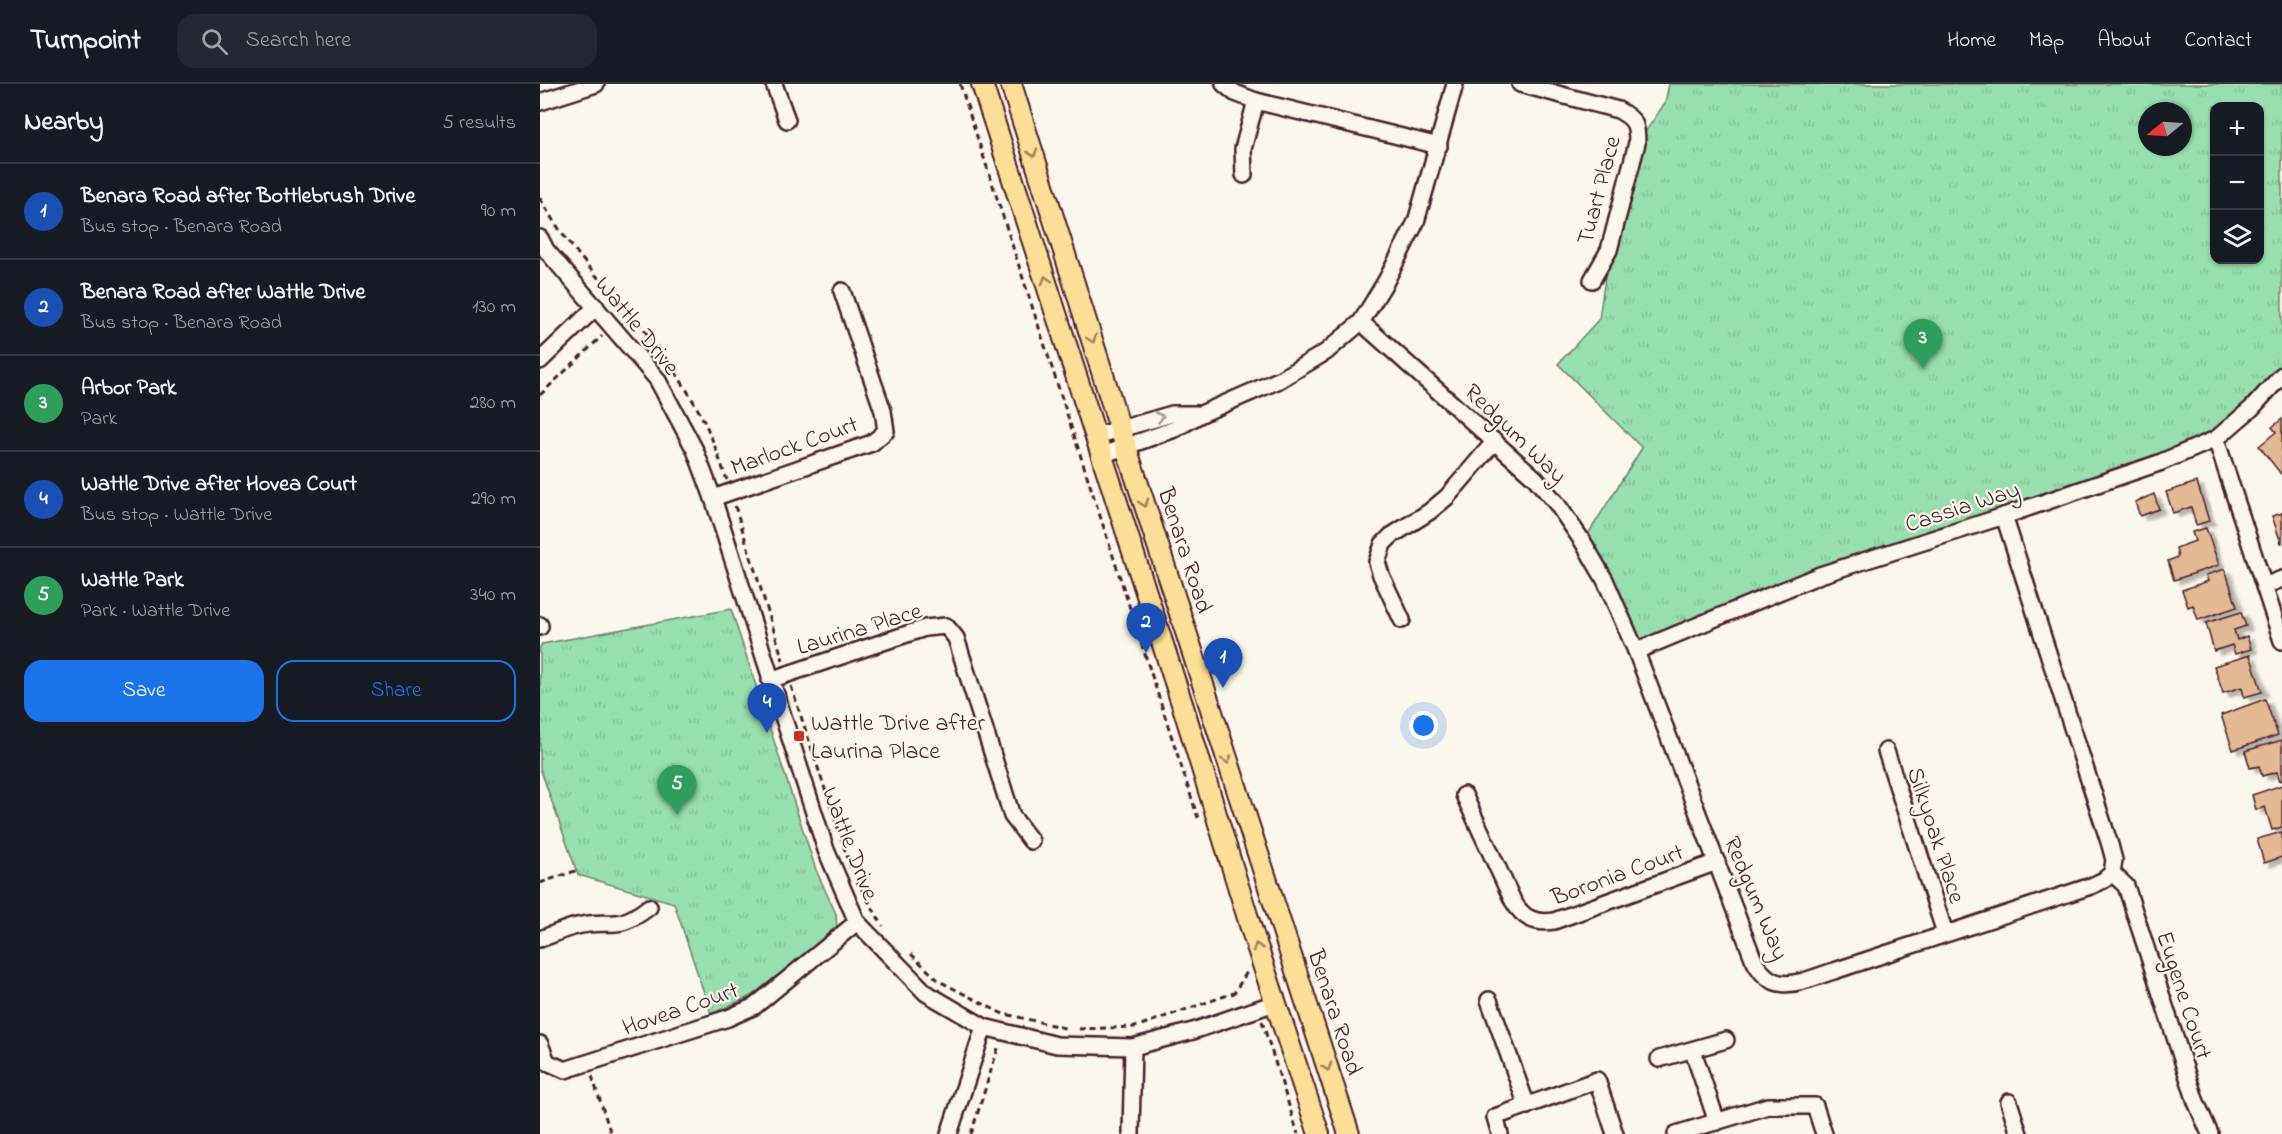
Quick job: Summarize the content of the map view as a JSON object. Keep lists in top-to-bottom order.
{
  "streets": {
    "main road": ["Benara Road"],
    "street": [
      "Tuart Place",
      "Wattle Drive",
      "Redgum Way",
      "Marlock Court",
      "Cassia Way",
      "Laurina Place",
      "Silkyoak Place",
      "Boronia Court",
      "Eugene Court",
      "Hovea Court"
    ]
  },
  "crossings": [
    ["Wattle Drive", "Marlock Court"],
    ["Wattle Drive", "Laurina Place"],
    ["Wattle Drive", "Hovea Court"],
    ["Redgum Way", "Cassia Way"],
    ["Redgum Way", "Silkyoak Place"],
    ["Redgum Way", "Boronia Court"],
    ["Redgum Way", "Eugene Court"]
  ],
  "places": {
    "transit": ["Wattle Drive after Laurina Place"]
  },
  "north": "left",
  "page": {
    "header": "Turnpoint",
    "search": "Search here",
    "nav": [
      "Home",
      "Map",
      "About",
      "Contact"
    ],
    "heading": ["Nearby", "5 results"],
    "map_buttons": ["+", "−"],
    "list": [
      {
        "mark": "1",
        "name": "Benara Road after Bottlebrush Drive",
        "note": "Bus stop · Benara Road",
        "value": "90 m"
      },
      {
        "mark": "2",
        "name": "Benara Road after Wattle Drive",
        "note": "Bus stop · Benara Road",
        "value": "130 m"
      },
      {
        "mark": "3",
        "name": "Arbor Park",
        "note": "Park",
        "value": "280 m"
      },
      {
        "mark": "4",
        "name": "Wattle Drive after Hovea Court",
        "note": "Bus stop · Wattle Drive",
        "value": "290 m"
      },
      {
        "mark": "5",
        "name": "Wattle Park",
        "note": "Park · Wattle Drive",
        "value": "340 m"
      }
    ],
    "pins": [
      "3",
      "2",
      "1",
      "4",
      "5"
    ],
    "buttons": ["Save", "Share"]
  }
}
